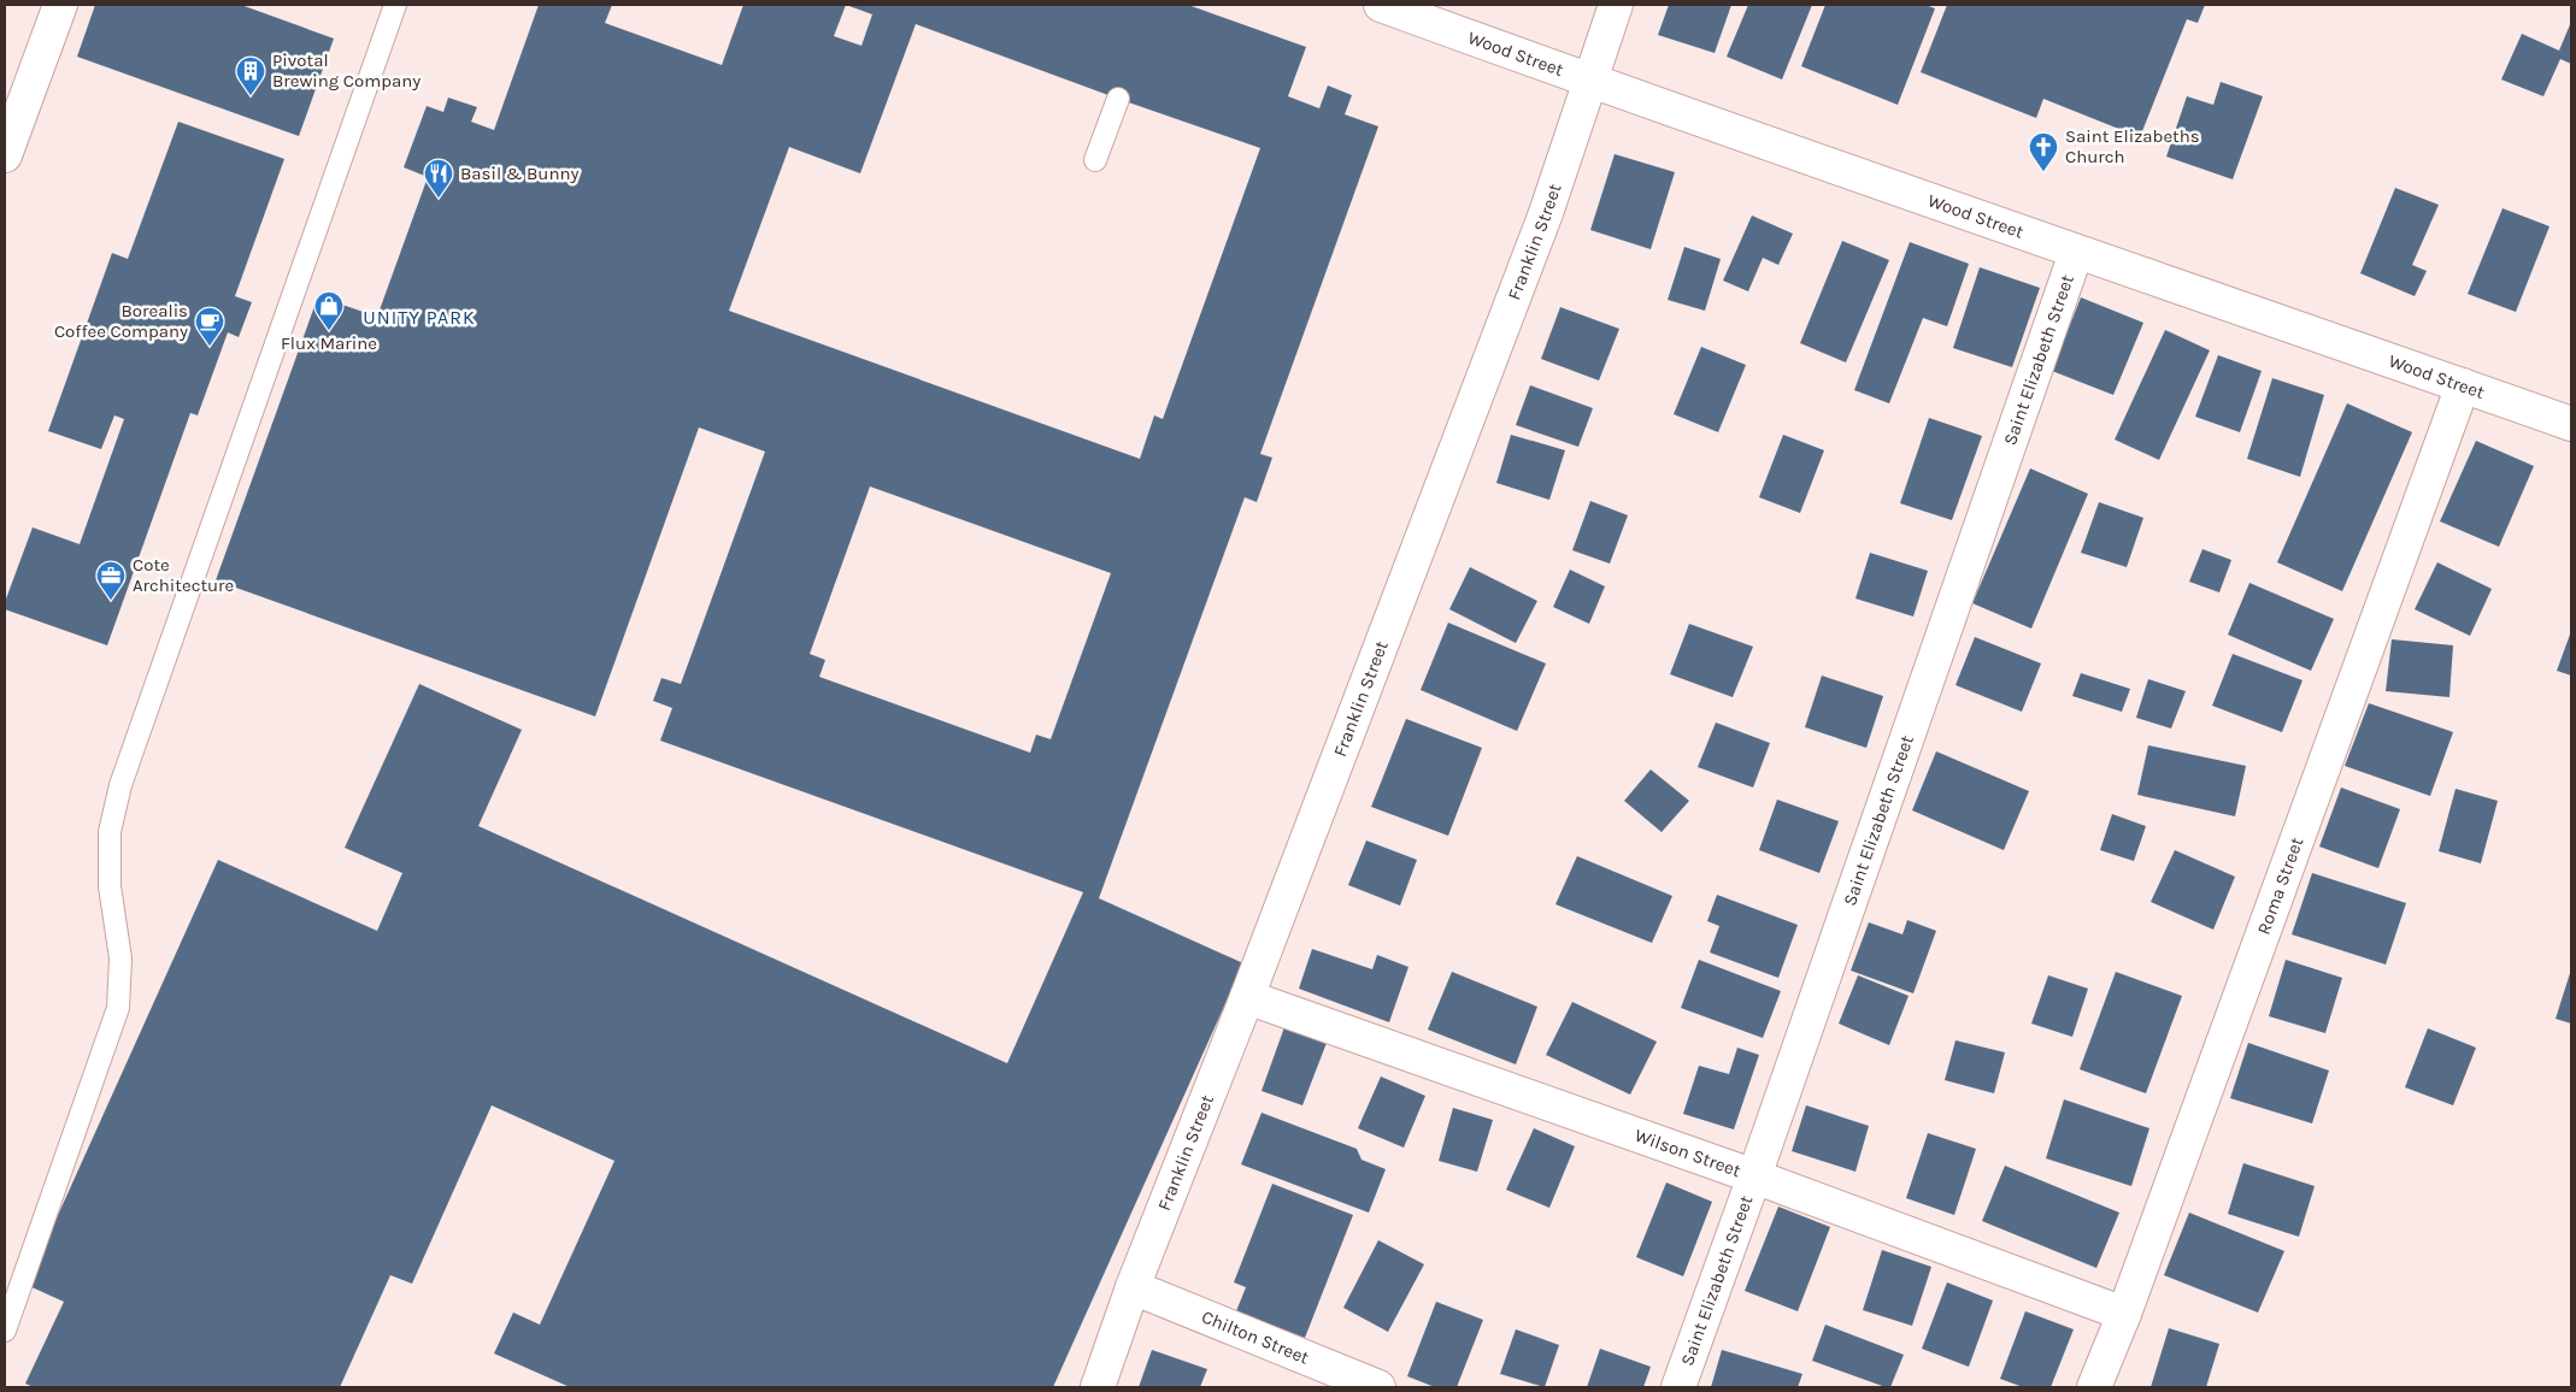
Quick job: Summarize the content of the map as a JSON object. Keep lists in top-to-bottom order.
{
  "streets": {
    "street": [
      "Wood Street",
      "Franklin Street",
      "Saint Elizabeth Street",
      "Roma Street",
      "Wilson Street",
      "Chilton Street"
    ]
  },
  "crossings": [
    ["Wood Street", "Franklin Street"],
    ["Wood Street", "Saint Elizabeth Street"],
    ["Wood Street", "Roma Street"],
    ["Franklin Street", "Wilson Street"],
    ["Franklin Street", "Chilton Street"],
    ["Saint Elizabeth Street", "Wilson Street"],
    ["Roma Street", "Wilson Street"]
  ],
  "districts": ["UNITY PARK"],
  "places": {
    "building": ["Pivotal Brewing Company"],
    "church": ["Saint Elizabeths Church"],
    "restaurant": ["Basil & Bunny"],
    "shop": ["Flux Marine"],
    "cafe": ["Borealis Coffee Company"],
    "office": ["Cote Architecture"]
  }
}
